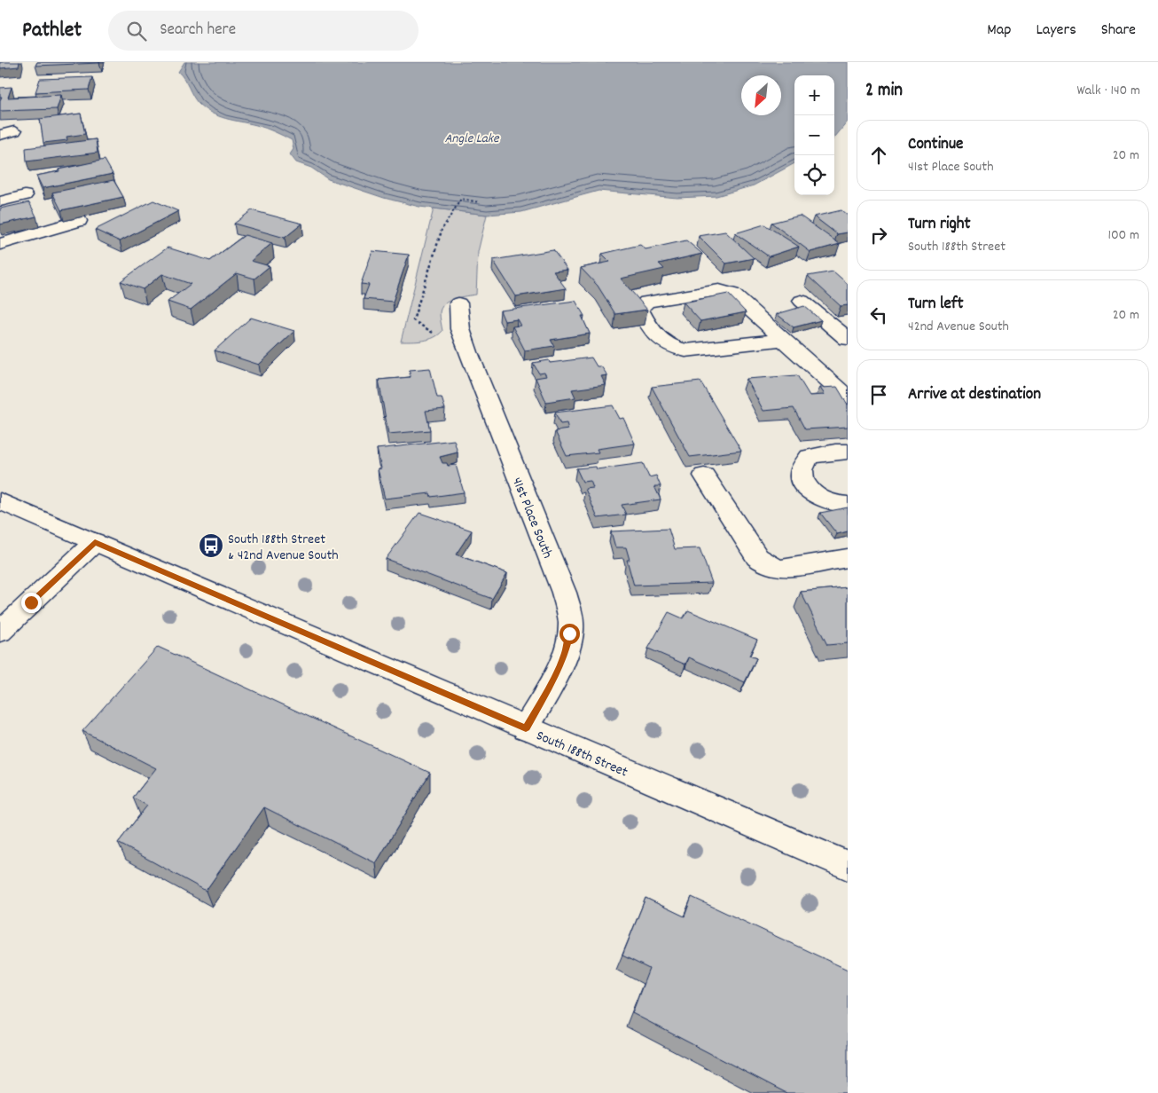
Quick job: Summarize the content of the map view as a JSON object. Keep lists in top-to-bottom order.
{
  "streets": {
    "street": ["41st Place South", "South 188th Street"]
  },
  "crossings": [
    ["41st Place South", "South 188th Street"]
  ],
  "water": ["Angle Lake"],
  "places": {
    "bus stop": ["South 188th Street & 42nd Avenue South"]
  },
  "north": "bottom left",
  "page": {
    "header": "Pathlet",
    "search": "Search here",
    "nav": ["Map", "Layers", "Share"],
    "heading": ["2 min", "Walk · 140 m"],
    "map_buttons": ["+", "−"],
    "list": [
      ["Continue", "41st Place South", "20 m"],
      ["Turn right", "South 188th Street", "100 m"],
      ["Turn left", "42nd Avenue South", "20 m"],
      "Arrive at destination"
    ]
  }
}
